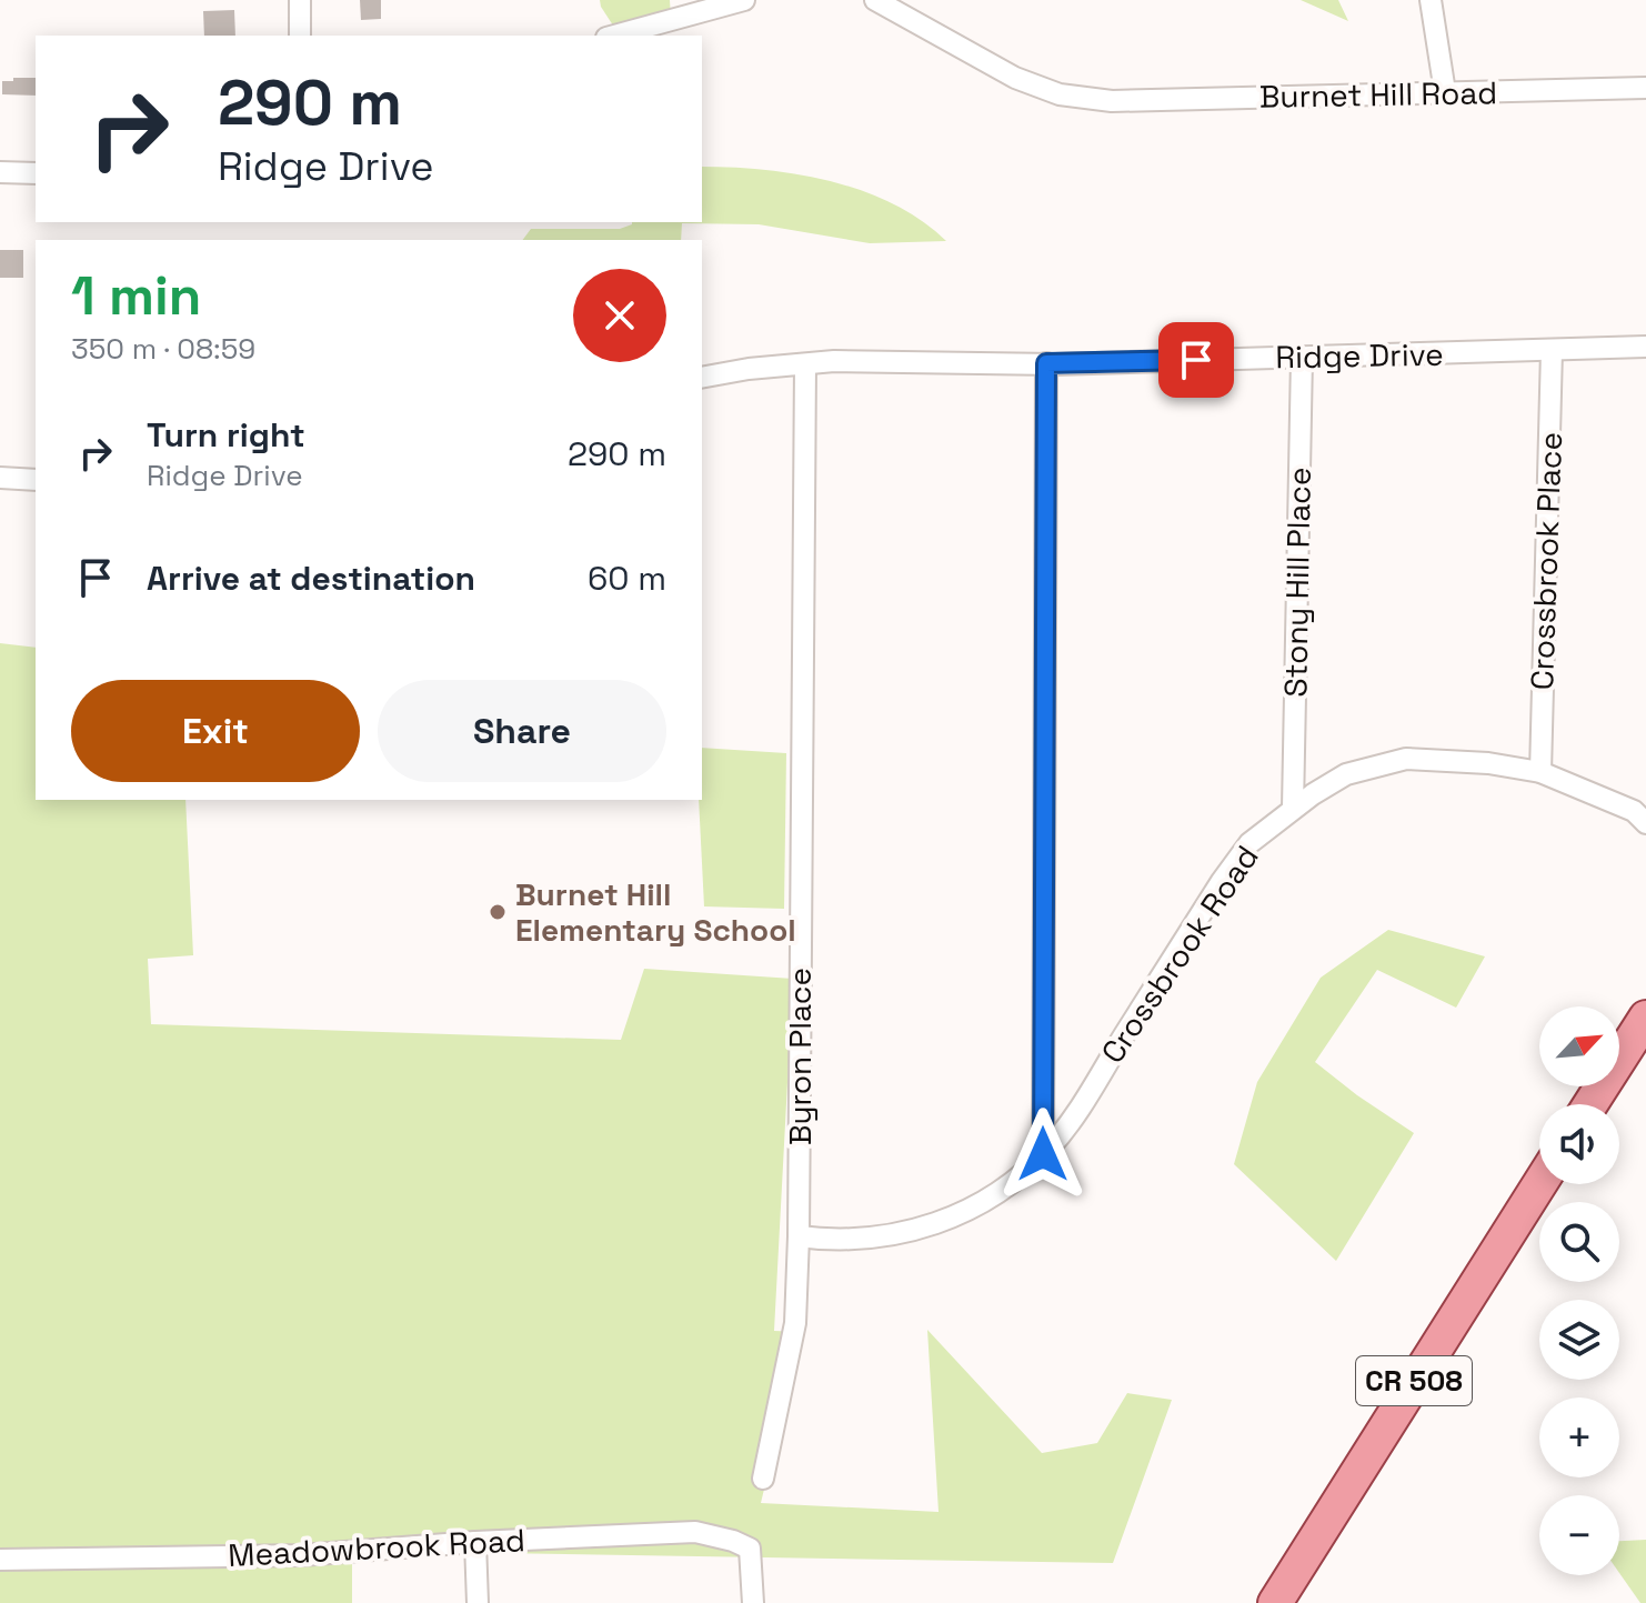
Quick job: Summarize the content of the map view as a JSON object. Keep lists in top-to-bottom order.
{
  "streets": {
    "main road": ["CR 508"],
    "street": [
      "Burnet Hill Road",
      "Ridge Drive",
      "Crossbrook Place",
      "Stony Hill Place",
      "Crossbrook Road",
      "Byron Place",
      "Meadowbrook Road"
    ]
  },
  "crossings": [
    ["Ridge Drive", "Crossbrook Place"],
    ["Ridge Drive", "Stony Hill Place"],
    ["Ridge Drive", "Byron Place"],
    ["Crossbrook Place", "Crossbrook Road"],
    ["Stony Hill Place", "Crossbrook Road"],
    ["Crossbrook Road", "Byron Place"]
  ],
  "places": ["Burnet Hill Elementary School"],
  "north": "top right",
  "page": {
    "turn": ["290 m", "Ridge Drive"],
    "heading": ["1 min", "350 m · 08:59"],
    "list": [
      {
        "name": "Turn right",
        "note": "Ridge Drive",
        "value": "290 m"
      },
      {
        "name": "Arrive at destination",
        "value": "60 m"
      }
    ],
    "buttons": ["Exit", "Share"],
    "map_buttons": ["+", "−"]
  }
}
